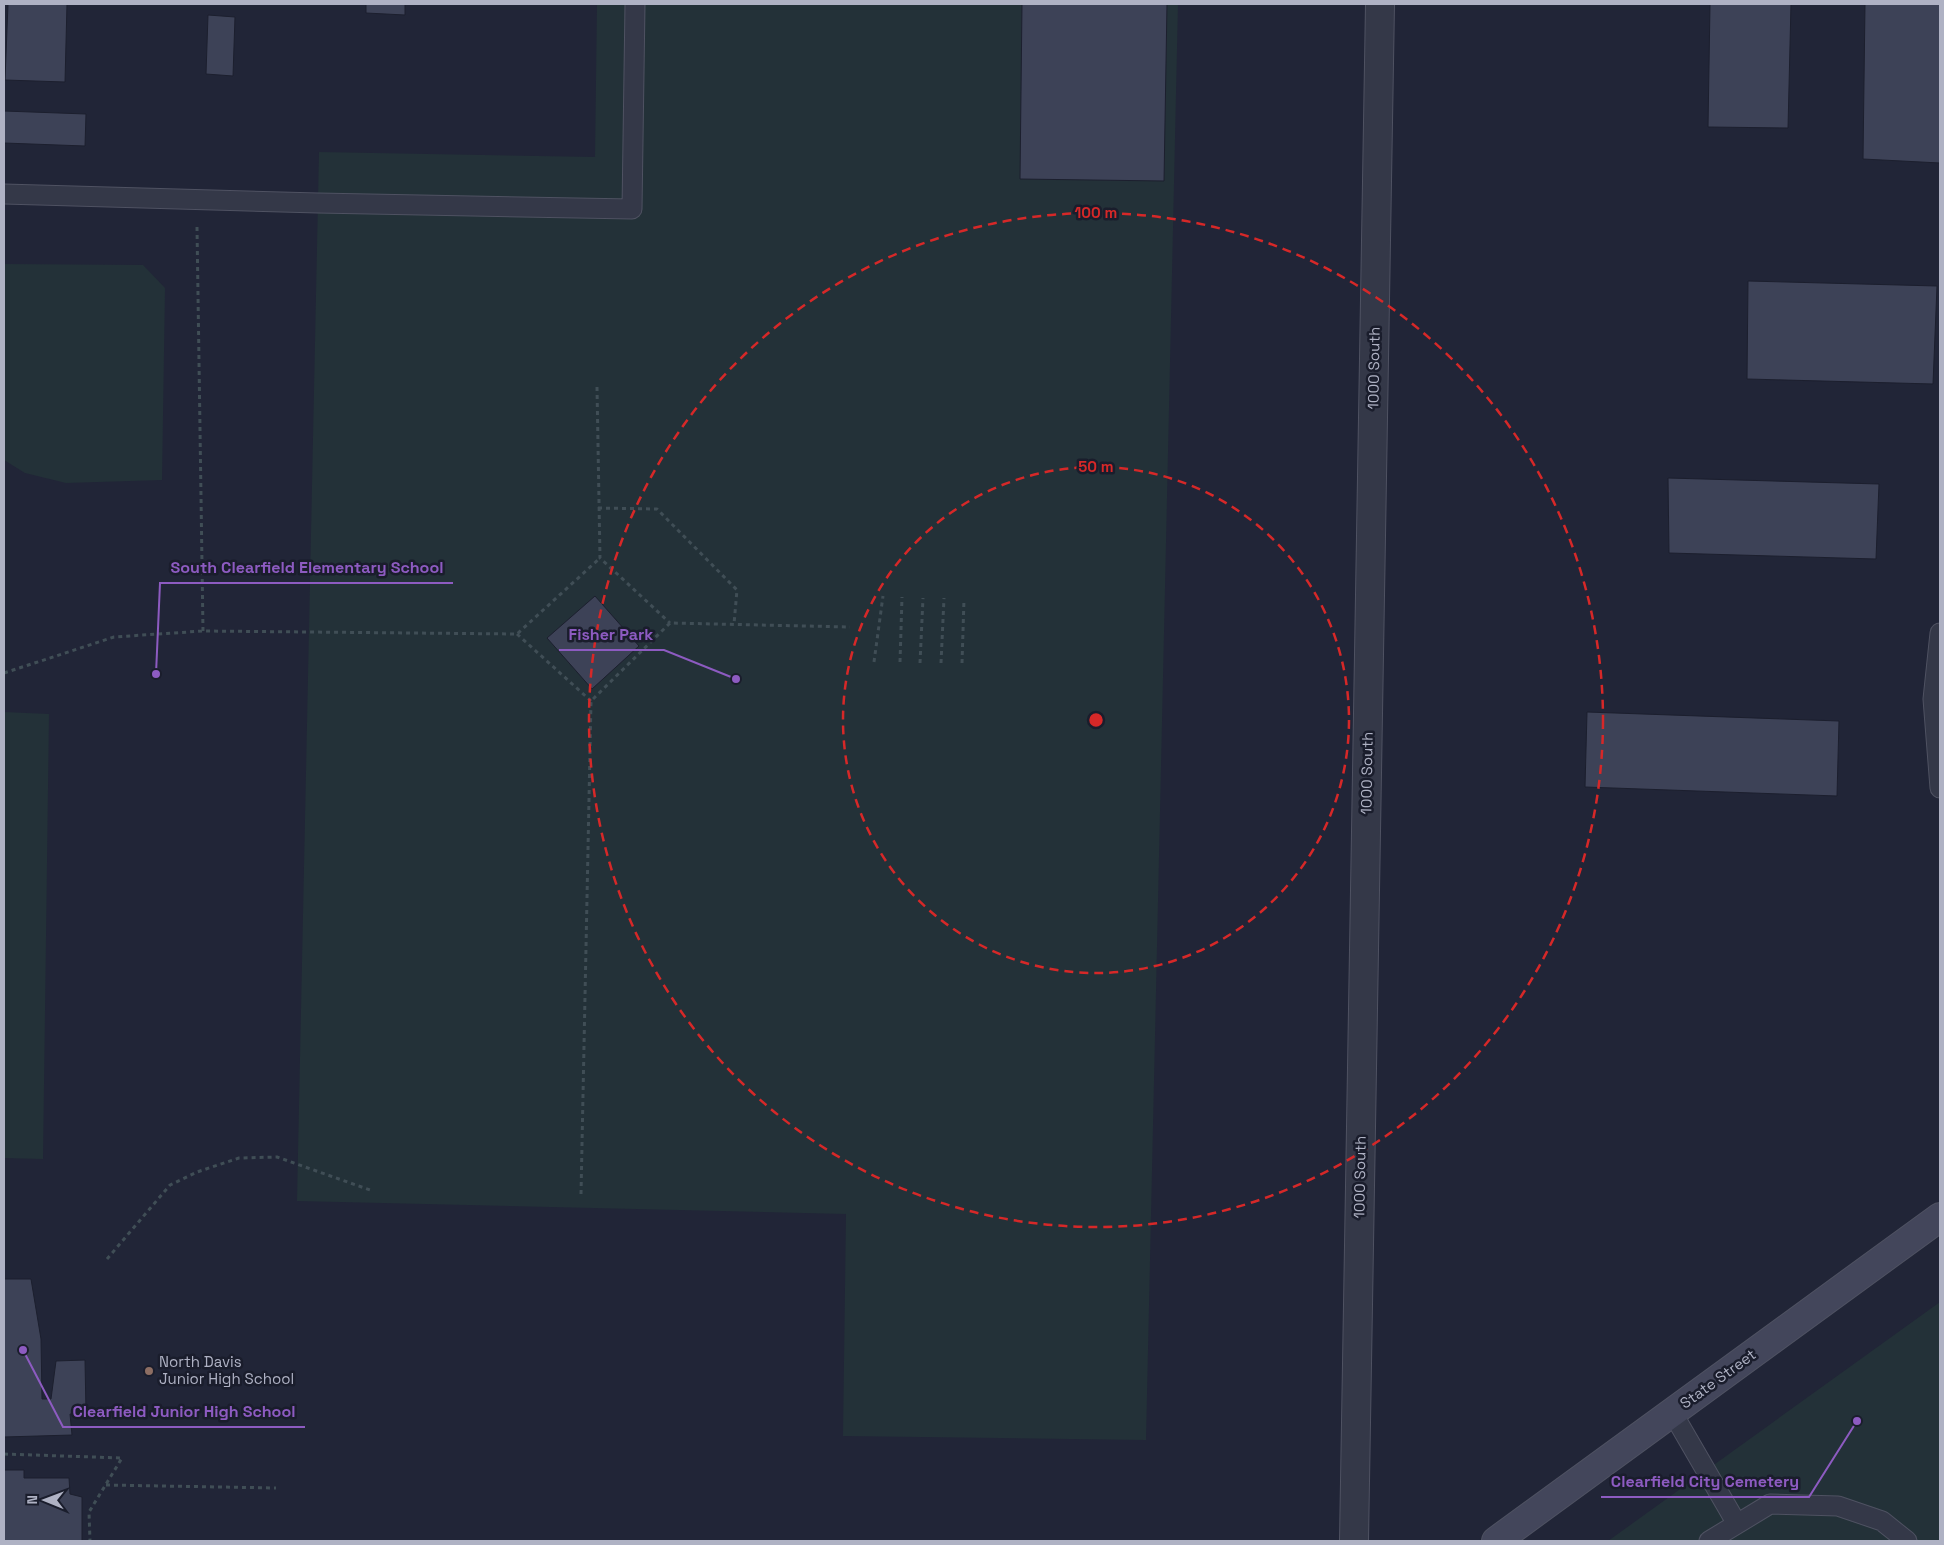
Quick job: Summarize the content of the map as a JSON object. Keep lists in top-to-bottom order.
{
  "streets": {
    "main road": ["State Street"],
    "street": ["1000 South"]
  },
  "places": [
    "South Clearfield Elementary School",
    "Fisher Park",
    "Clearfield Junior High School",
    "North Davis Junior High School",
    "Clearfield City Cemetery"
  ],
  "north": "left",
  "rings": ["100 m", "50 m"]
}
